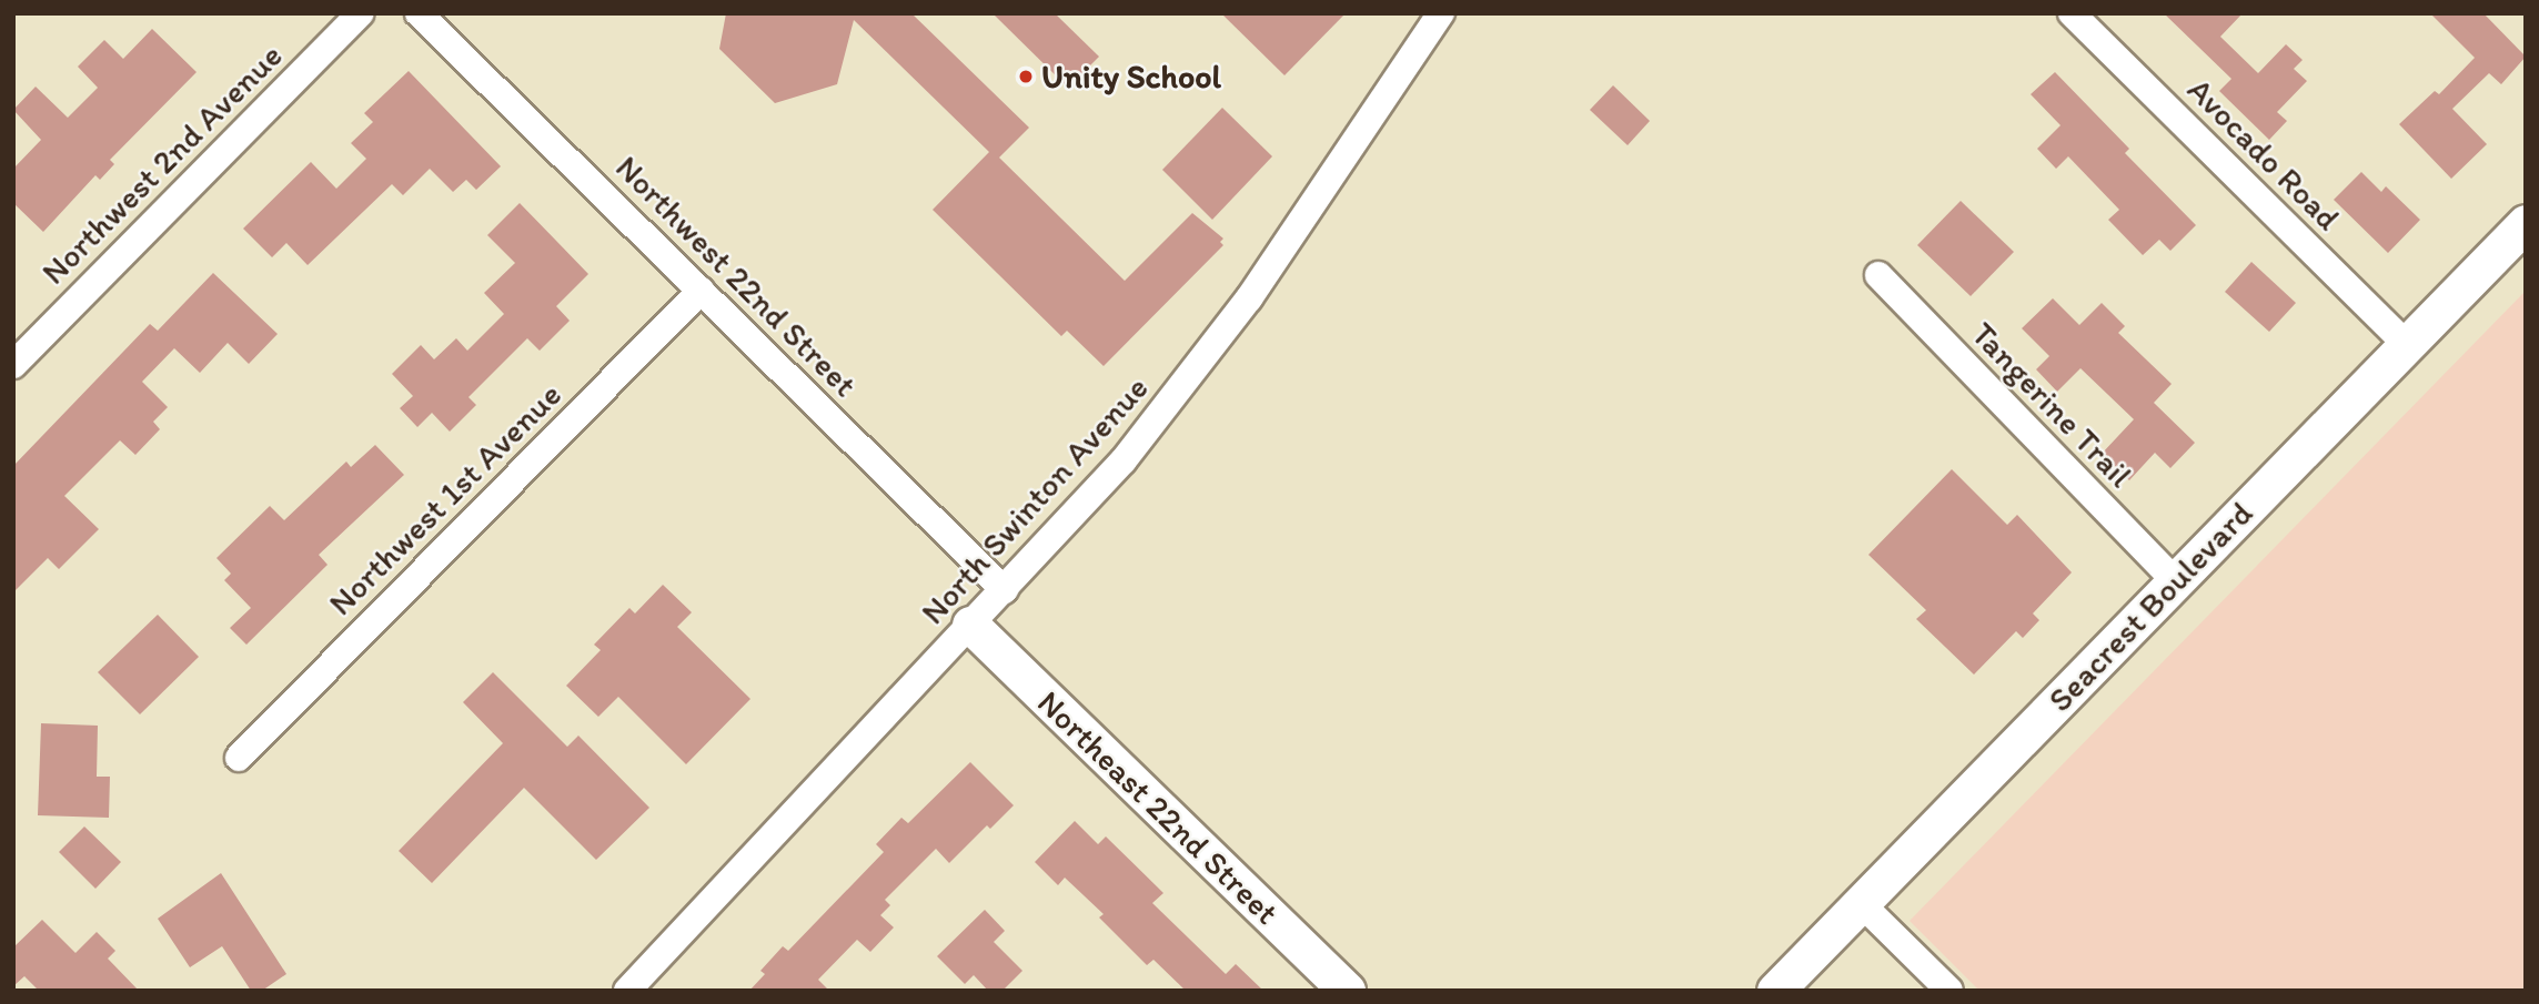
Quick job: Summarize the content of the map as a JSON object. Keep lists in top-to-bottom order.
{
  "streets": {
    "street": [
      "Avocado Road",
      "Northwest 2nd Avenue",
      "Northwest 22nd Street",
      "Tangerine Trail",
      "Northwest 1st Avenue",
      "North Swinton Avenue",
      "Seacrest Boulevard",
      "Northeast 22nd Street"
    ]
  },
  "crossings": [
    ["Avocado Road", "Seacrest Boulevard"],
    ["Northwest 22nd Street", "Northwest 1st Avenue"],
    ["Northwest 22nd Street", "North Swinton Avenue"],
    ["Tangerine Trail", "Seacrest Boulevard"],
    ["North Swinton Avenue", "Northeast 22nd Street"]
  ],
  "places": ["Unity School"]
}
